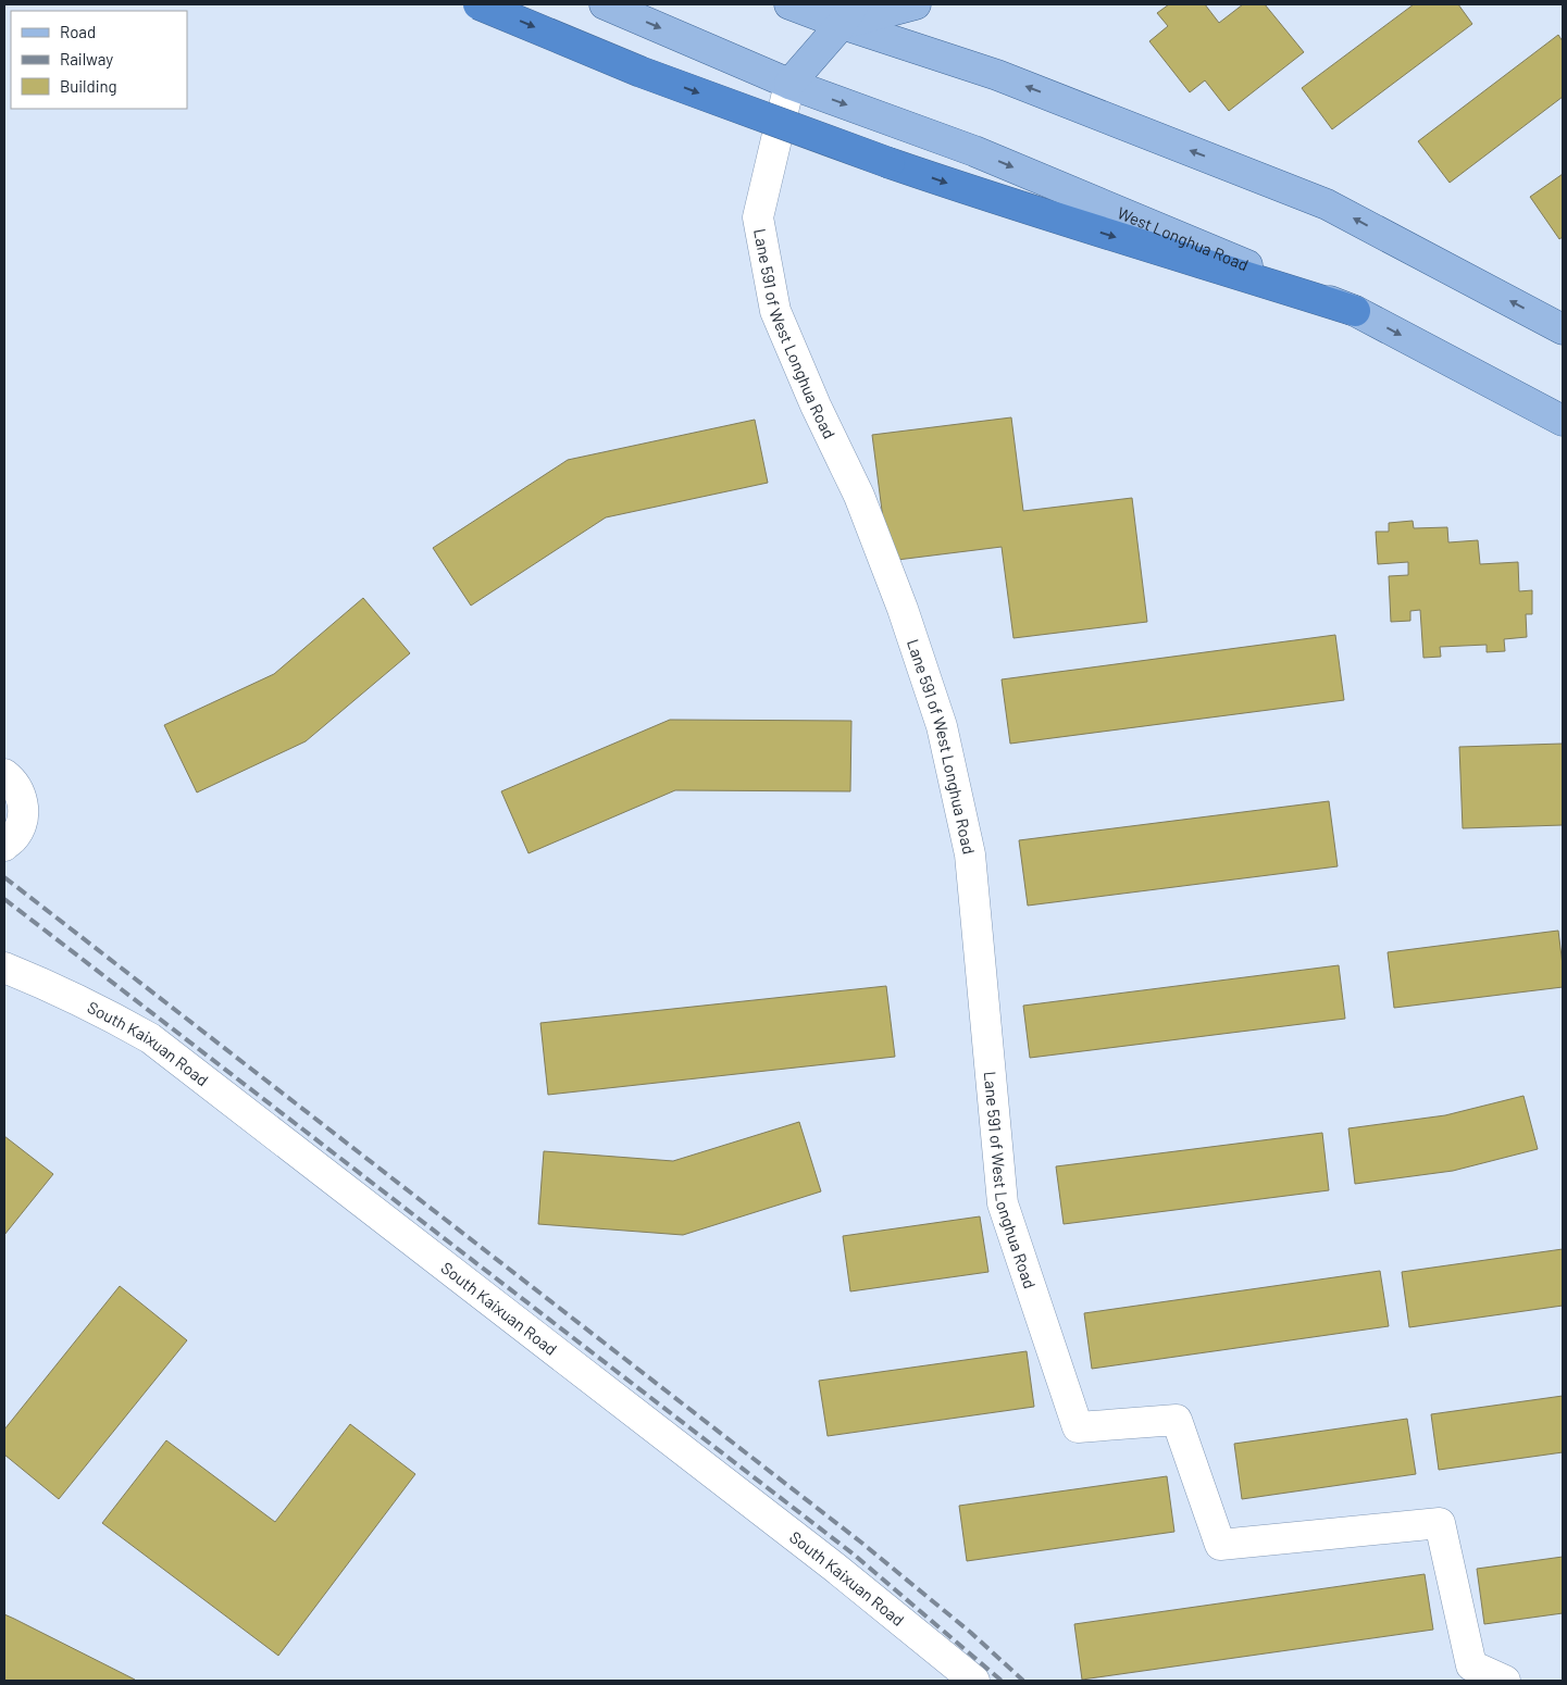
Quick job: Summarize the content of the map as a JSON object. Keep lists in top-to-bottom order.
{
  "streets": {
    "main road": ["West Longhua Road"],
    "street": ["Lane 591 of West Longhua Road", "South Kaixuan Road"]
  },
  "crossings": [
    ["West Longhua Road", "Lane 591 of West Longhua Road"]
  ],
  "legend": ["Road", "Railway", "Building"]
}
